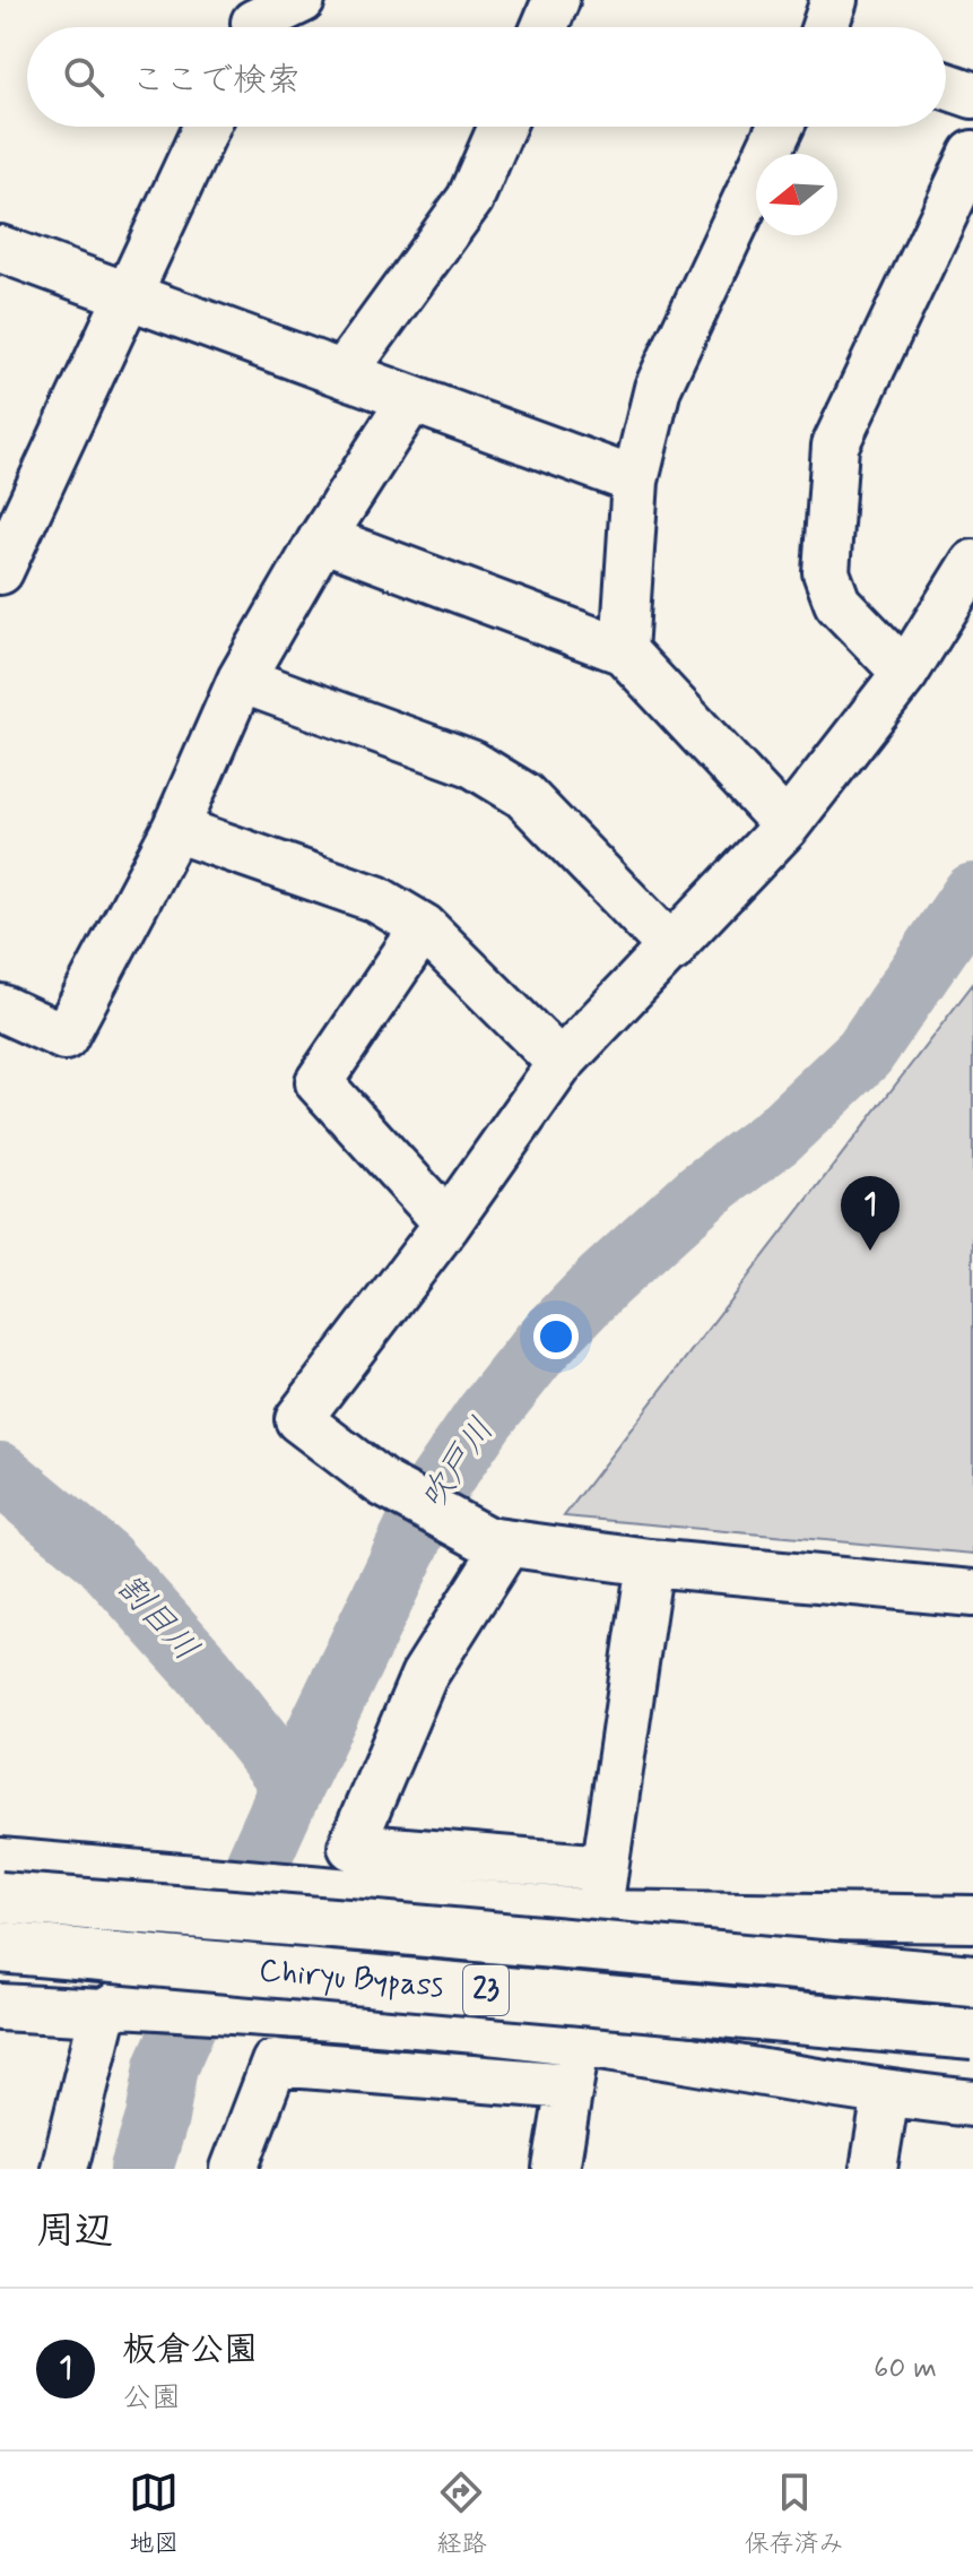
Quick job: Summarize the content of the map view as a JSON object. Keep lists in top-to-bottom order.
{
  "streets": {
    "highway": ["Chiryu Bypass", "23"]
  },
  "water": ["吹戸川", "割目川"],
  "north": "left",
  "page": {
    "search": "ここで検索",
    "pins": "1",
    "heading": "周辺",
    "list": [
      {
        "mark": "1",
        "name": "板倉公園",
        "note": "公園",
        "value": "60 m"
      }
    ],
    "nav": ["地図", "経路", "保存済み"]
  }
}
